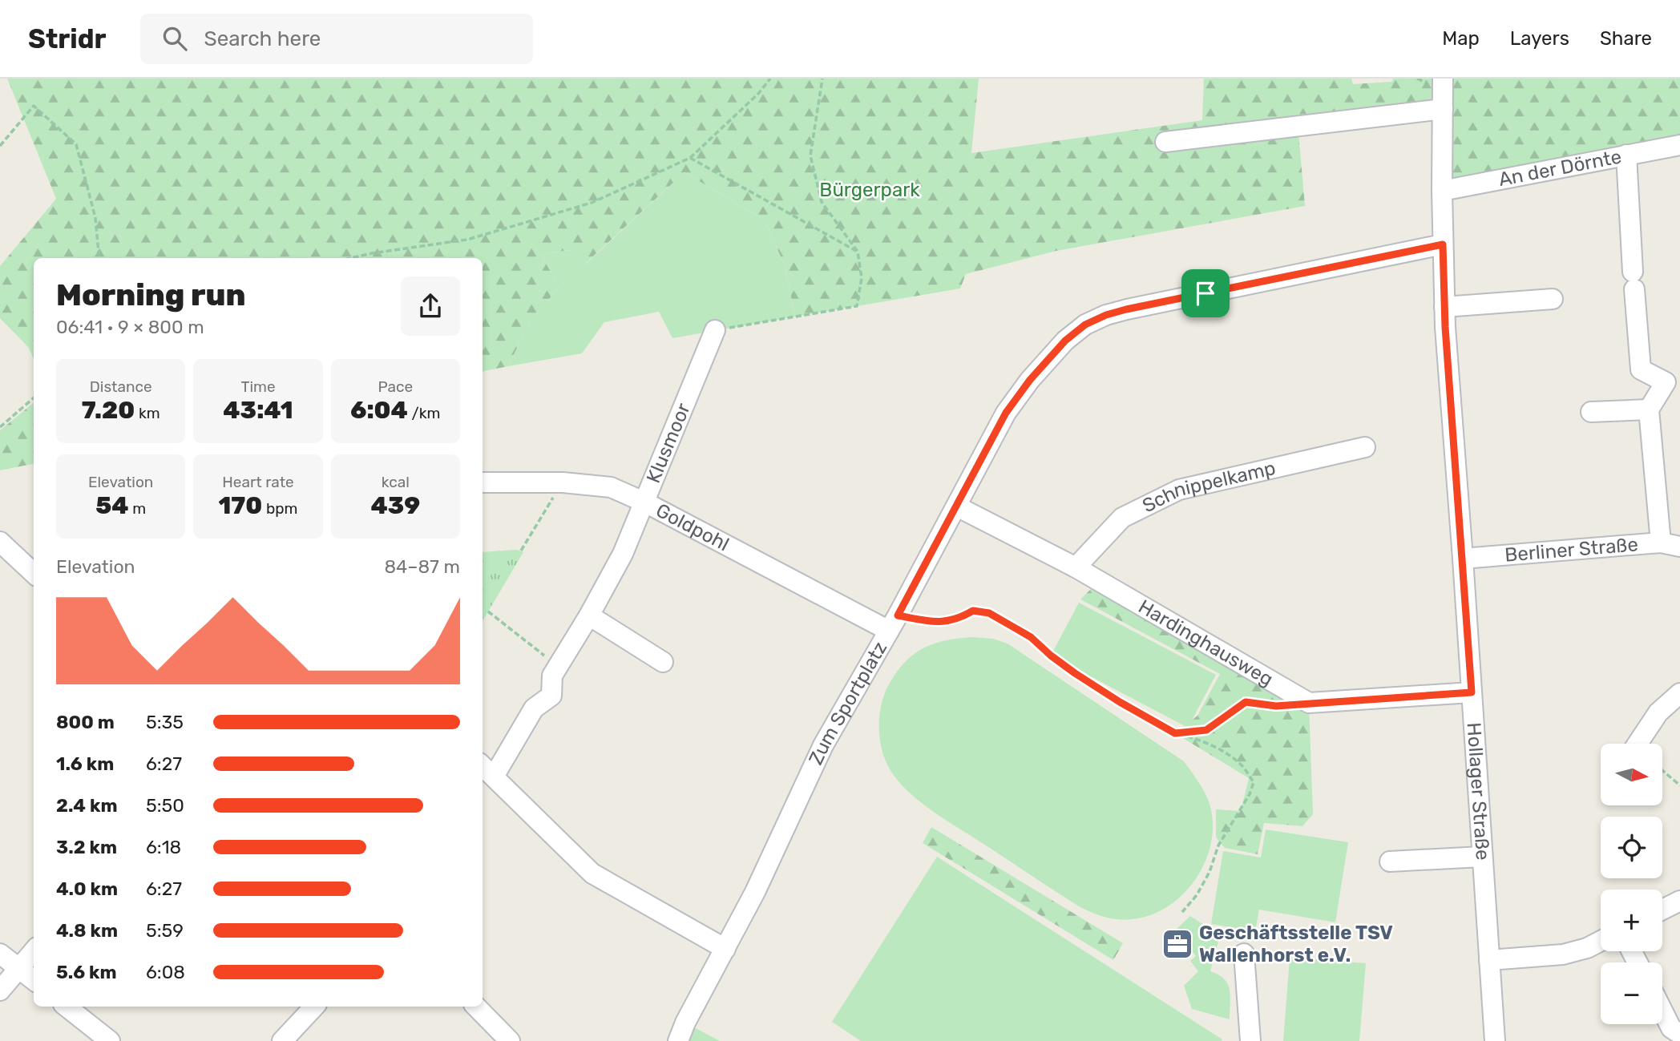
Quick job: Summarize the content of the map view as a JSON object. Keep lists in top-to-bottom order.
{
  "streets": {
    "street": [
      "An der Dörnte",
      "Klusmoor",
      "Schnippelkamp",
      "Goldpohl",
      "Berliner Straße",
      "Hardinghausweg",
      "Zum Sportplatz",
      "Hollager Straße"
    ]
  },
  "crossings": [
    ["An der Dörnte", "Hollager Straße"],
    ["Klusmoor", "Goldpohl"],
    ["Schnippelkamp", "Hardinghausweg"],
    ["Goldpohl", "Zum Sportplatz"],
    ["Berliner Straße", "Hollager Straße"],
    ["Hardinghausweg", "Zum Sportplatz"],
    ["Zum Sportplatz", "Hollager Straße"]
  ],
  "parks": ["Bürgerpark"],
  "places": {
    "office": ["Geschäftsstelle TSV Wallenhorst e.V."]
  },
  "north": "right",
  "page": {
    "header": "Stridr",
    "search": "Search here",
    "nav": ["Map", "Layers", "Share"],
    "heading": ["Morning run", "06:41 · 9 × 800 m"],
    "stats": [
      ["Distance", "7.20 km"],
      ["Time", "43:41"],
      ["Pace", "6:04 /km"],
      ["Elevation", "54 m"],
      ["Heart rate", "170 bpm"],
      ["kcal", "439"]
    ],
    "chart": ["Elevation", "84–87 m"],
    "list": [
      {
        "name": "800 m",
        "note": "5:35"
      },
      {
        "name": "1.6 km",
        "note": "6:27"
      },
      {
        "name": "2.4 km",
        "note": "5:50"
      },
      {
        "name": "3.2 km",
        "note": "6:18"
      },
      {
        "name": "4.0 km",
        "note": "6:27"
      },
      {
        "name": "4.8 km",
        "note": "5:59"
      },
      {
        "name": "5.6 km",
        "note": "6:08"
      }
    ],
    "map_buttons": ["+", "−"]
  }
}
